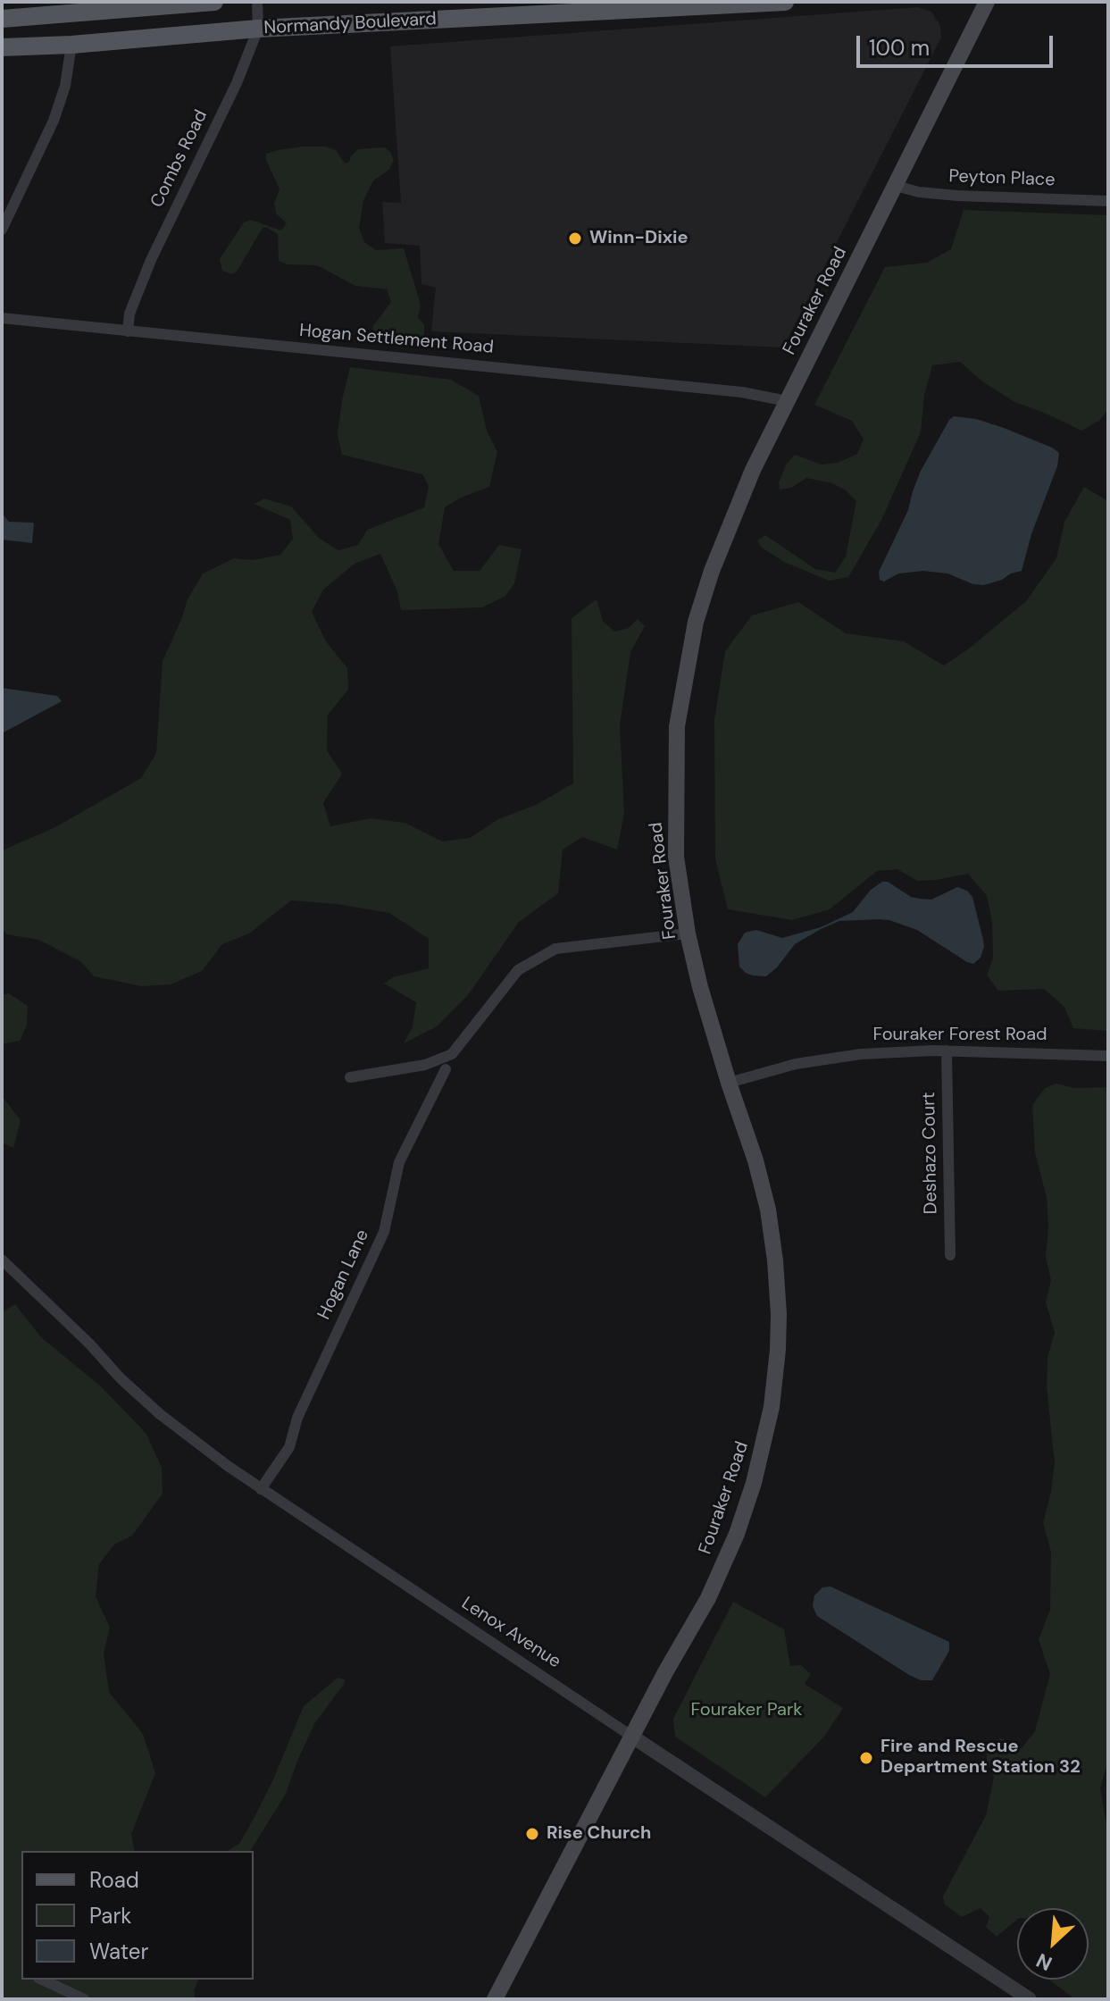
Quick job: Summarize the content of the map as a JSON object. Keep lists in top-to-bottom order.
{
  "streets": {
    "main road": ["Normandy Boulevard", "Fouraker Road"],
    "street": [
      "Combs Road",
      "Peyton Place",
      "Hogan Settlement Road",
      "Fouraker Forest Road",
      "Deshazo Court",
      "Hogan Lane",
      "Lenox Avenue"
    ]
  },
  "crossings": [
    ["Normandy Boulevard", "Combs Road"],
    ["Combs Road", "Hogan Settlement Road"],
    ["Peyton Place", "Fouraker Road"],
    ["Fouraker Road", "Hogan Settlement Road"],
    ["Fouraker Road", "Fouraker Forest Road"],
    ["Fouraker Road", "Lenox Avenue"],
    ["Fouraker Forest Road", "Deshazo Court"],
    ["Hogan Lane", "Lenox Avenue"]
  ],
  "parks": ["Fouraker Park"],
  "places": ["Winn-Dixie", "Fire and Rescue Department Station 32", "Rise Church"],
  "legend": ["Road", "Park", "Water"],
  "scale_bar": "100 m",
  "north": "bottom left"
}
